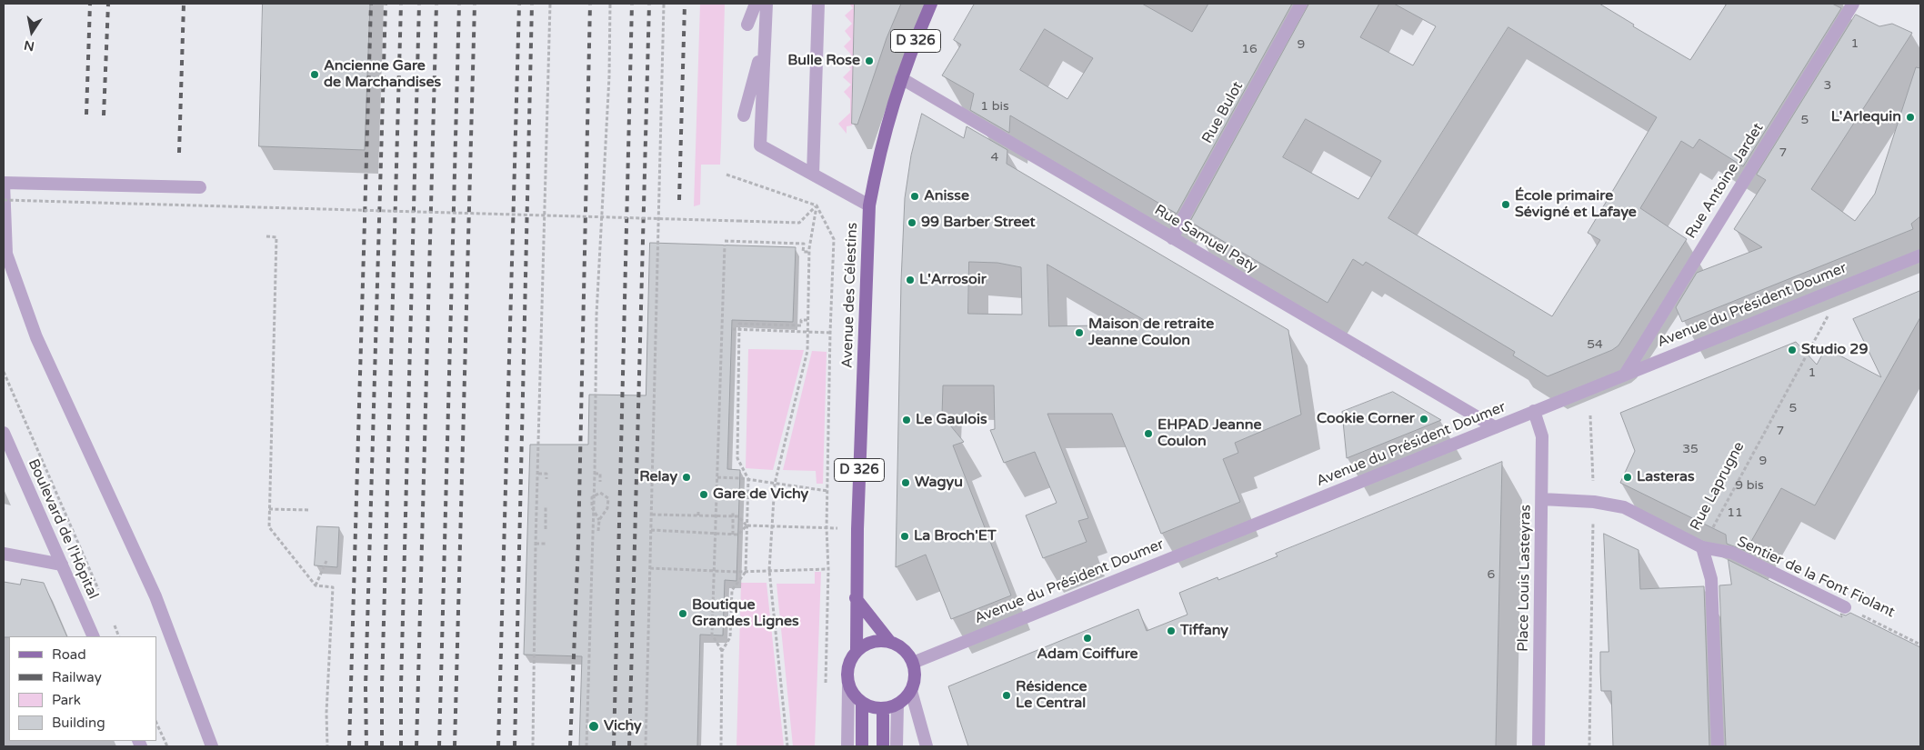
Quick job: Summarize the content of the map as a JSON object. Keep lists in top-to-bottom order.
{
  "streets": {
    "main road": ["D 326", "Avenue des Célestins"],
    "street": [
      "Rue Bulot",
      "Rue Antoine Jardet",
      "Rue Samuel Paty",
      "Avenue du Président Doumer",
      "Rue Laprugne",
      "Boulevard de l'Hôpital",
      "Sentier de la Font Fiolant",
      "Place Louis Lasteyras"
    ]
  },
  "crossings": [
    ["Rue Bulot", "Rue Samuel Paty"],
    ["Rue Antoine Jardet", "Avenue du Président Doumer"],
    ["Rue Samuel Paty", "Avenue des Célestins"],
    ["Rue Samuel Paty", "Avenue du Président Doumer"],
    ["Avenue des Célestins", "Avenue du Président Doumer"],
    ["Avenue du Président Doumer", "Rue Laprugne"],
    ["Avenue du Président Doumer", "Place Louis Lasteyras"],
    ["Rue Laprugne", "Sentier de la Font Fiolant"],
    ["Sentier de la Font Fiolant", "Place Louis Lasteyras"]
  ],
  "places": [
    "Bulle Rose",
    "Ancienne Gare de Marchandises",
    "L'Arlequin",
    "Anisse",
    "École primaire Sévigné et Lafaye",
    "99 Barber Street",
    "L'Arrosoir",
    "Maison de retraite Jeanne Coulon",
    "Studio 29",
    "Cookie Corner",
    "Le Gaulois",
    "EHPAD Jeanne Coulon",
    "Relay",
    "Lasteras",
    "Wagyu",
    "Gare de Vichy",
    "La Broch'ET",
    "Boutique Grandes Lignes",
    "Tiffany",
    "Adam Coiffure",
    "Résidence Le Central",
    "Vichy"
  ],
  "house_numbers": [
    "1",
    "9",
    "16",
    "3",
    "1 bis",
    "5",
    "7",
    "4",
    "54",
    "1",
    "5",
    "7",
    "35",
    "9",
    "9 bis",
    "11",
    "6"
  ],
  "legend": [
    "Road",
    "Railway",
    "Park",
    "Building"
  ],
  "north": "bottom"
}
